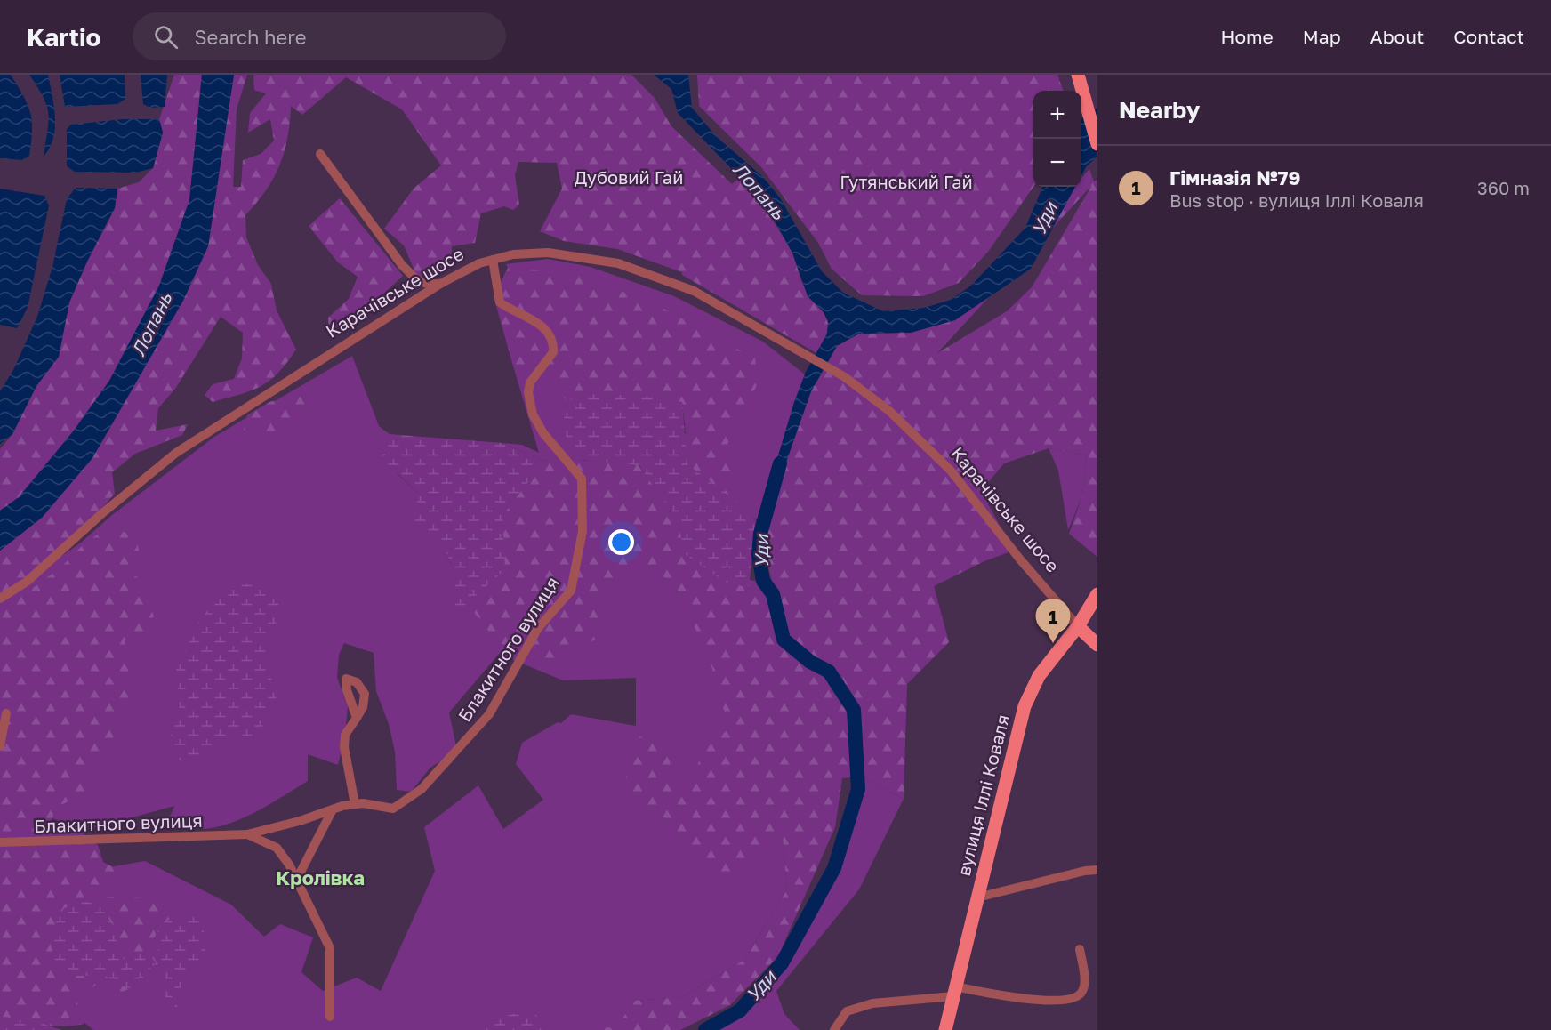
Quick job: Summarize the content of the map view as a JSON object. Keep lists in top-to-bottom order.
{
  "streets": {
    "main road": ["Карачівське шосе", "вулиця Іллі Коваля"],
    "street": ["Блакитного вулиця"]
  },
  "crossings": [
    ["Карачівське шосе", "Блакитного вулиця"],
    ["Карачівське шосе", "вулиця Іллі Коваля"]
  ],
  "districts": ["Кролівка"],
  "water": ["Лопань", "Уди"],
  "parks": ["Дубовий Гай", "Гутянський Гай"],
  "page": {
    "header": "Kartio",
    "search": "Search here",
    "nav": [
      "Home",
      "Map",
      "About",
      "Contact"
    ],
    "heading": "Nearby",
    "map_buttons": ["+", "−"],
    "list": [
      {
        "mark": "1",
        "name": "Гімназія №79",
        "note": "Bus stop · вулиця Іллі Коваля",
        "value": "360 m"
      }
    ],
    "pins": "1"
  }
}
